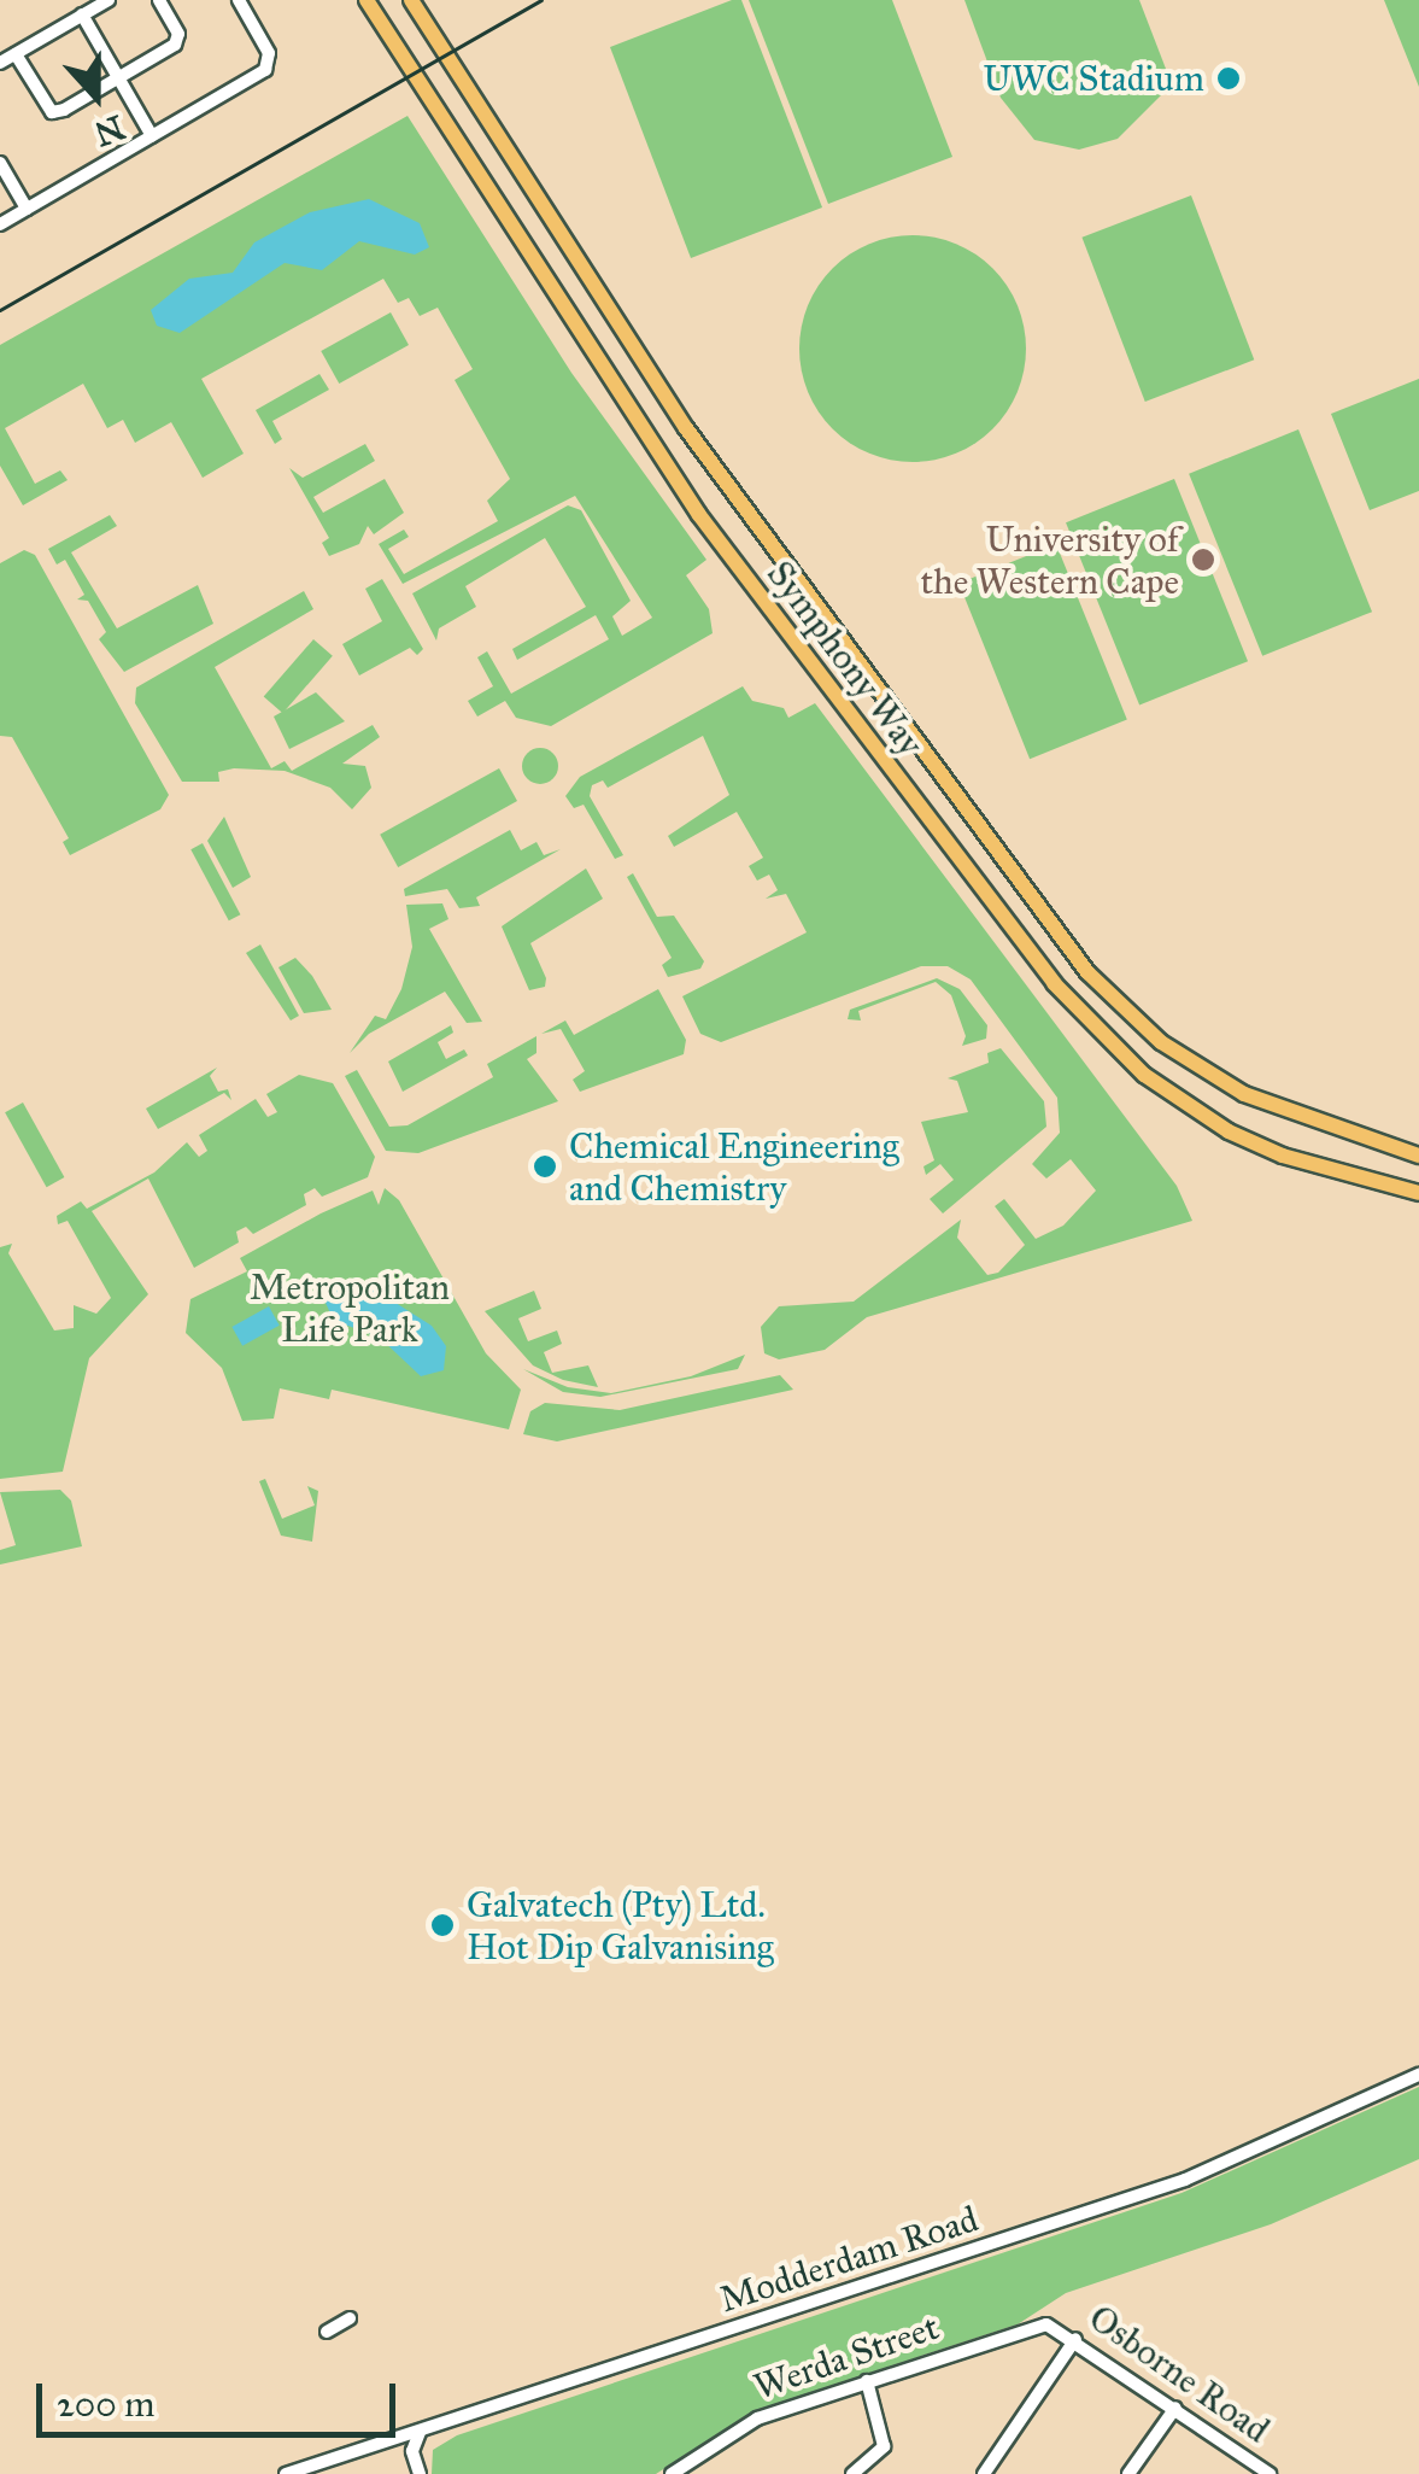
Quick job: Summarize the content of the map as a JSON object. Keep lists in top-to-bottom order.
{
  "streets": {
    "main road": ["Symphony Way"],
    "street": ["Modderdam Road", "Werda Street", "Osborne Road"]
  },
  "crossings": [
    ["Werda Street", "Osborne Road"]
  ],
  "parks": ["Metropolitan Life Park"],
  "places": [
    "UWC Stadium",
    "University of the Western Cape",
    "Chemical Engineering and Chemistry",
    "Galvatech (Pty) Ltd. Hot Dip Galvanising"
  ],
  "scale_bar": "200 m",
  "north": "bottom"
}
